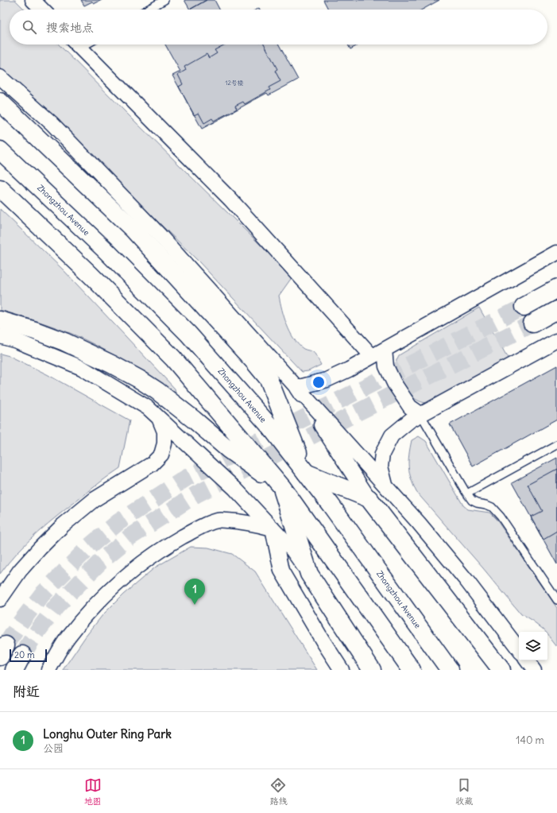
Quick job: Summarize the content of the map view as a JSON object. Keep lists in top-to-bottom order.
{
  "streets": {
    "main road": ["Zhongzhou Avenue"]
  },
  "house_numbers": ["12号楼"],
  "scale_bar": "20 m",
  "page": {
    "search": "搜索地点",
    "pins": "1",
    "scale": "20 m",
    "heading": "附近",
    "list": [
      {
        "mark": "1",
        "name": "Longhu Outer Ring Park",
        "note": "公园",
        "value": "140 m"
      }
    ],
    "nav": ["地图", "路线", "收藏"]
  }
}
